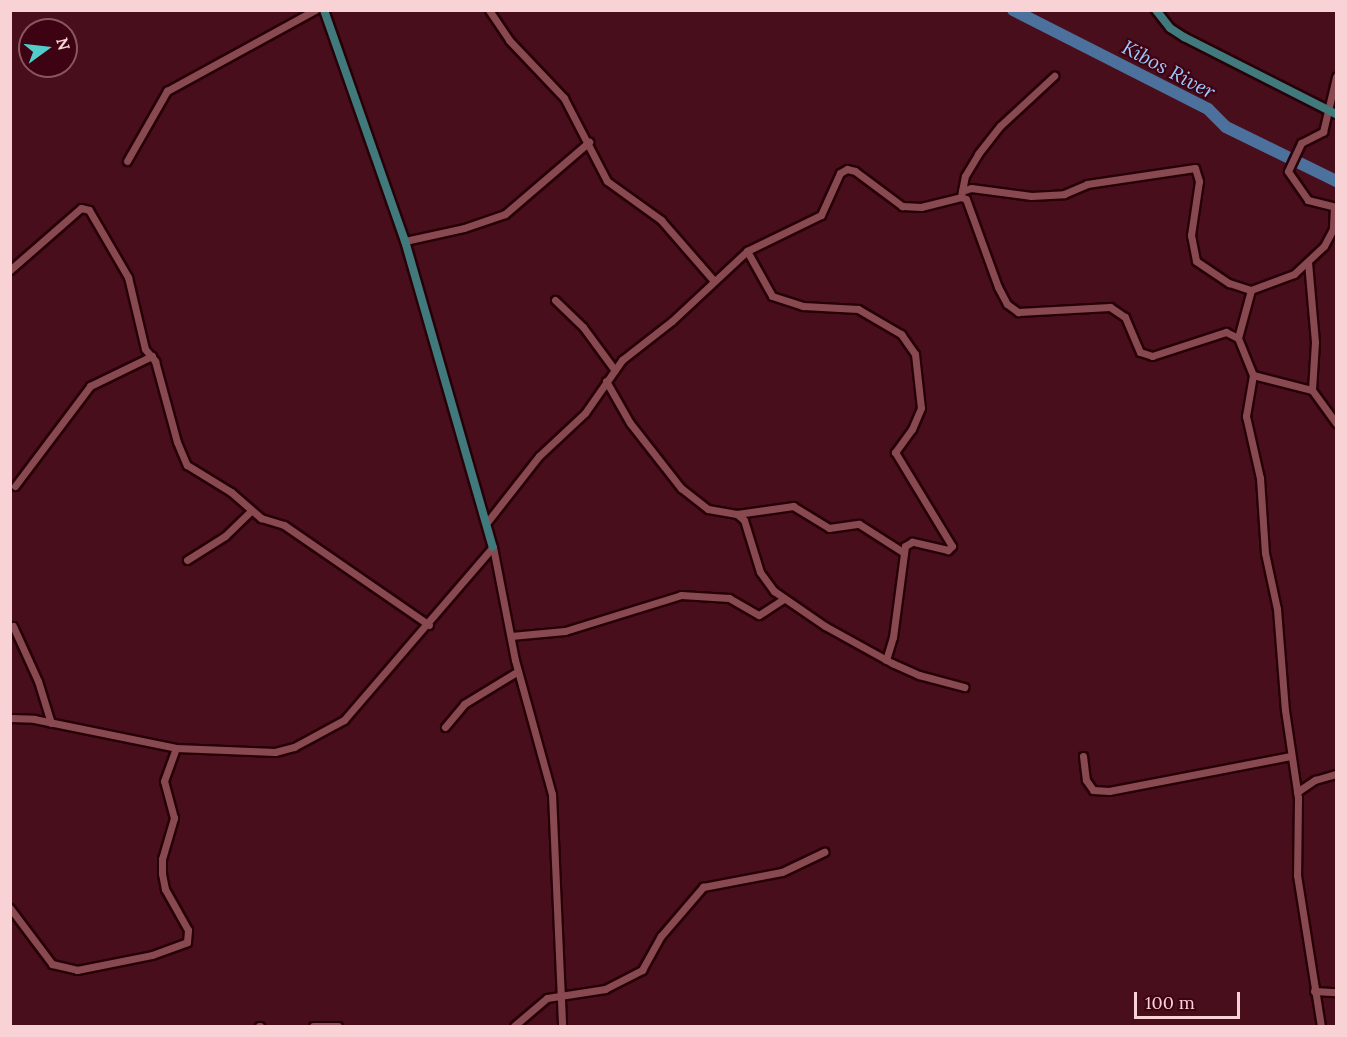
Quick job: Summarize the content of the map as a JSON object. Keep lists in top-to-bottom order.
{
  "water": ["Kibos River"],
  "scale_bar": "100 m",
  "north": "right"
}
